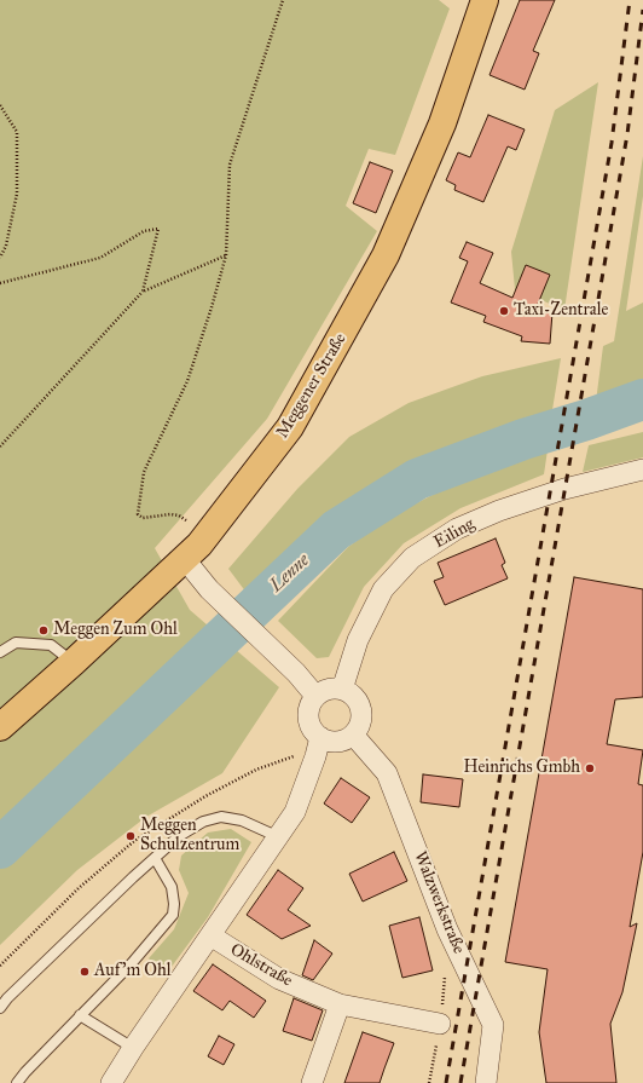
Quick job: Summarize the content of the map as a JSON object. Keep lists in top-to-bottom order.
{
  "streets": {
    "main road": ["Meggener Straße"],
    "street": ["Eiling", "Walzwerkstraße", "Ohlstraße"]
  },
  "crossings": [
    ["Eiling", "Walzwerkstraße"]
  ],
  "water": ["Lenne"],
  "places": [
    "Taxi-Zentrale",
    "Meggen Zum Ohl",
    "Heinrichs Gmbh",
    "Meggen Schulzentrum",
    "Auf'm Ohl"
  ]
}
